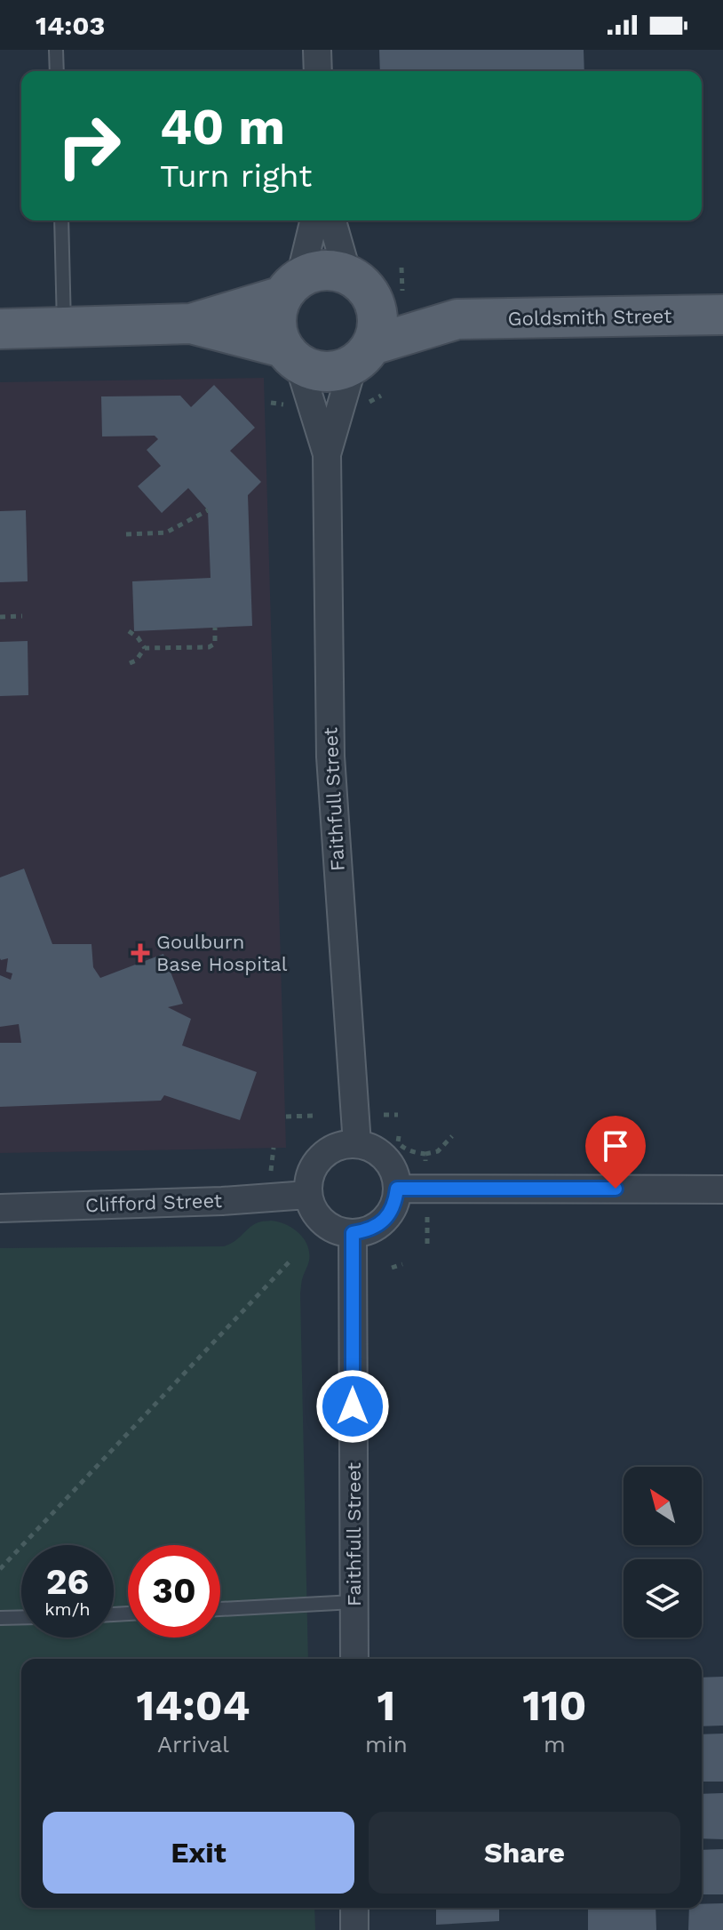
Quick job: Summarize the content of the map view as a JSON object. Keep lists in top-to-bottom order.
{
  "streets": {
    "main road": ["Goldsmith Street"],
    "street": ["Faithfull Street", "Clifford Street"]
  },
  "crossings": [
    ["Goldsmith Street", "Faithfull Street"],
    ["Faithfull Street", "Clifford Street"]
  ],
  "places": {
    "health": ["Goulburn Base Hospital"]
  },
  "north": "top left",
  "page": {
    "status": "14:03",
    "turn": ["40 m", "Turn right"],
    "speed": "26 km/h",
    "limit": "30",
    "eta": [
      "14:04",
      "Arrival",
      "1",
      "min",
      "110",
      "m"
    ],
    "buttons": ["Exit", "Share"]
  }
}
